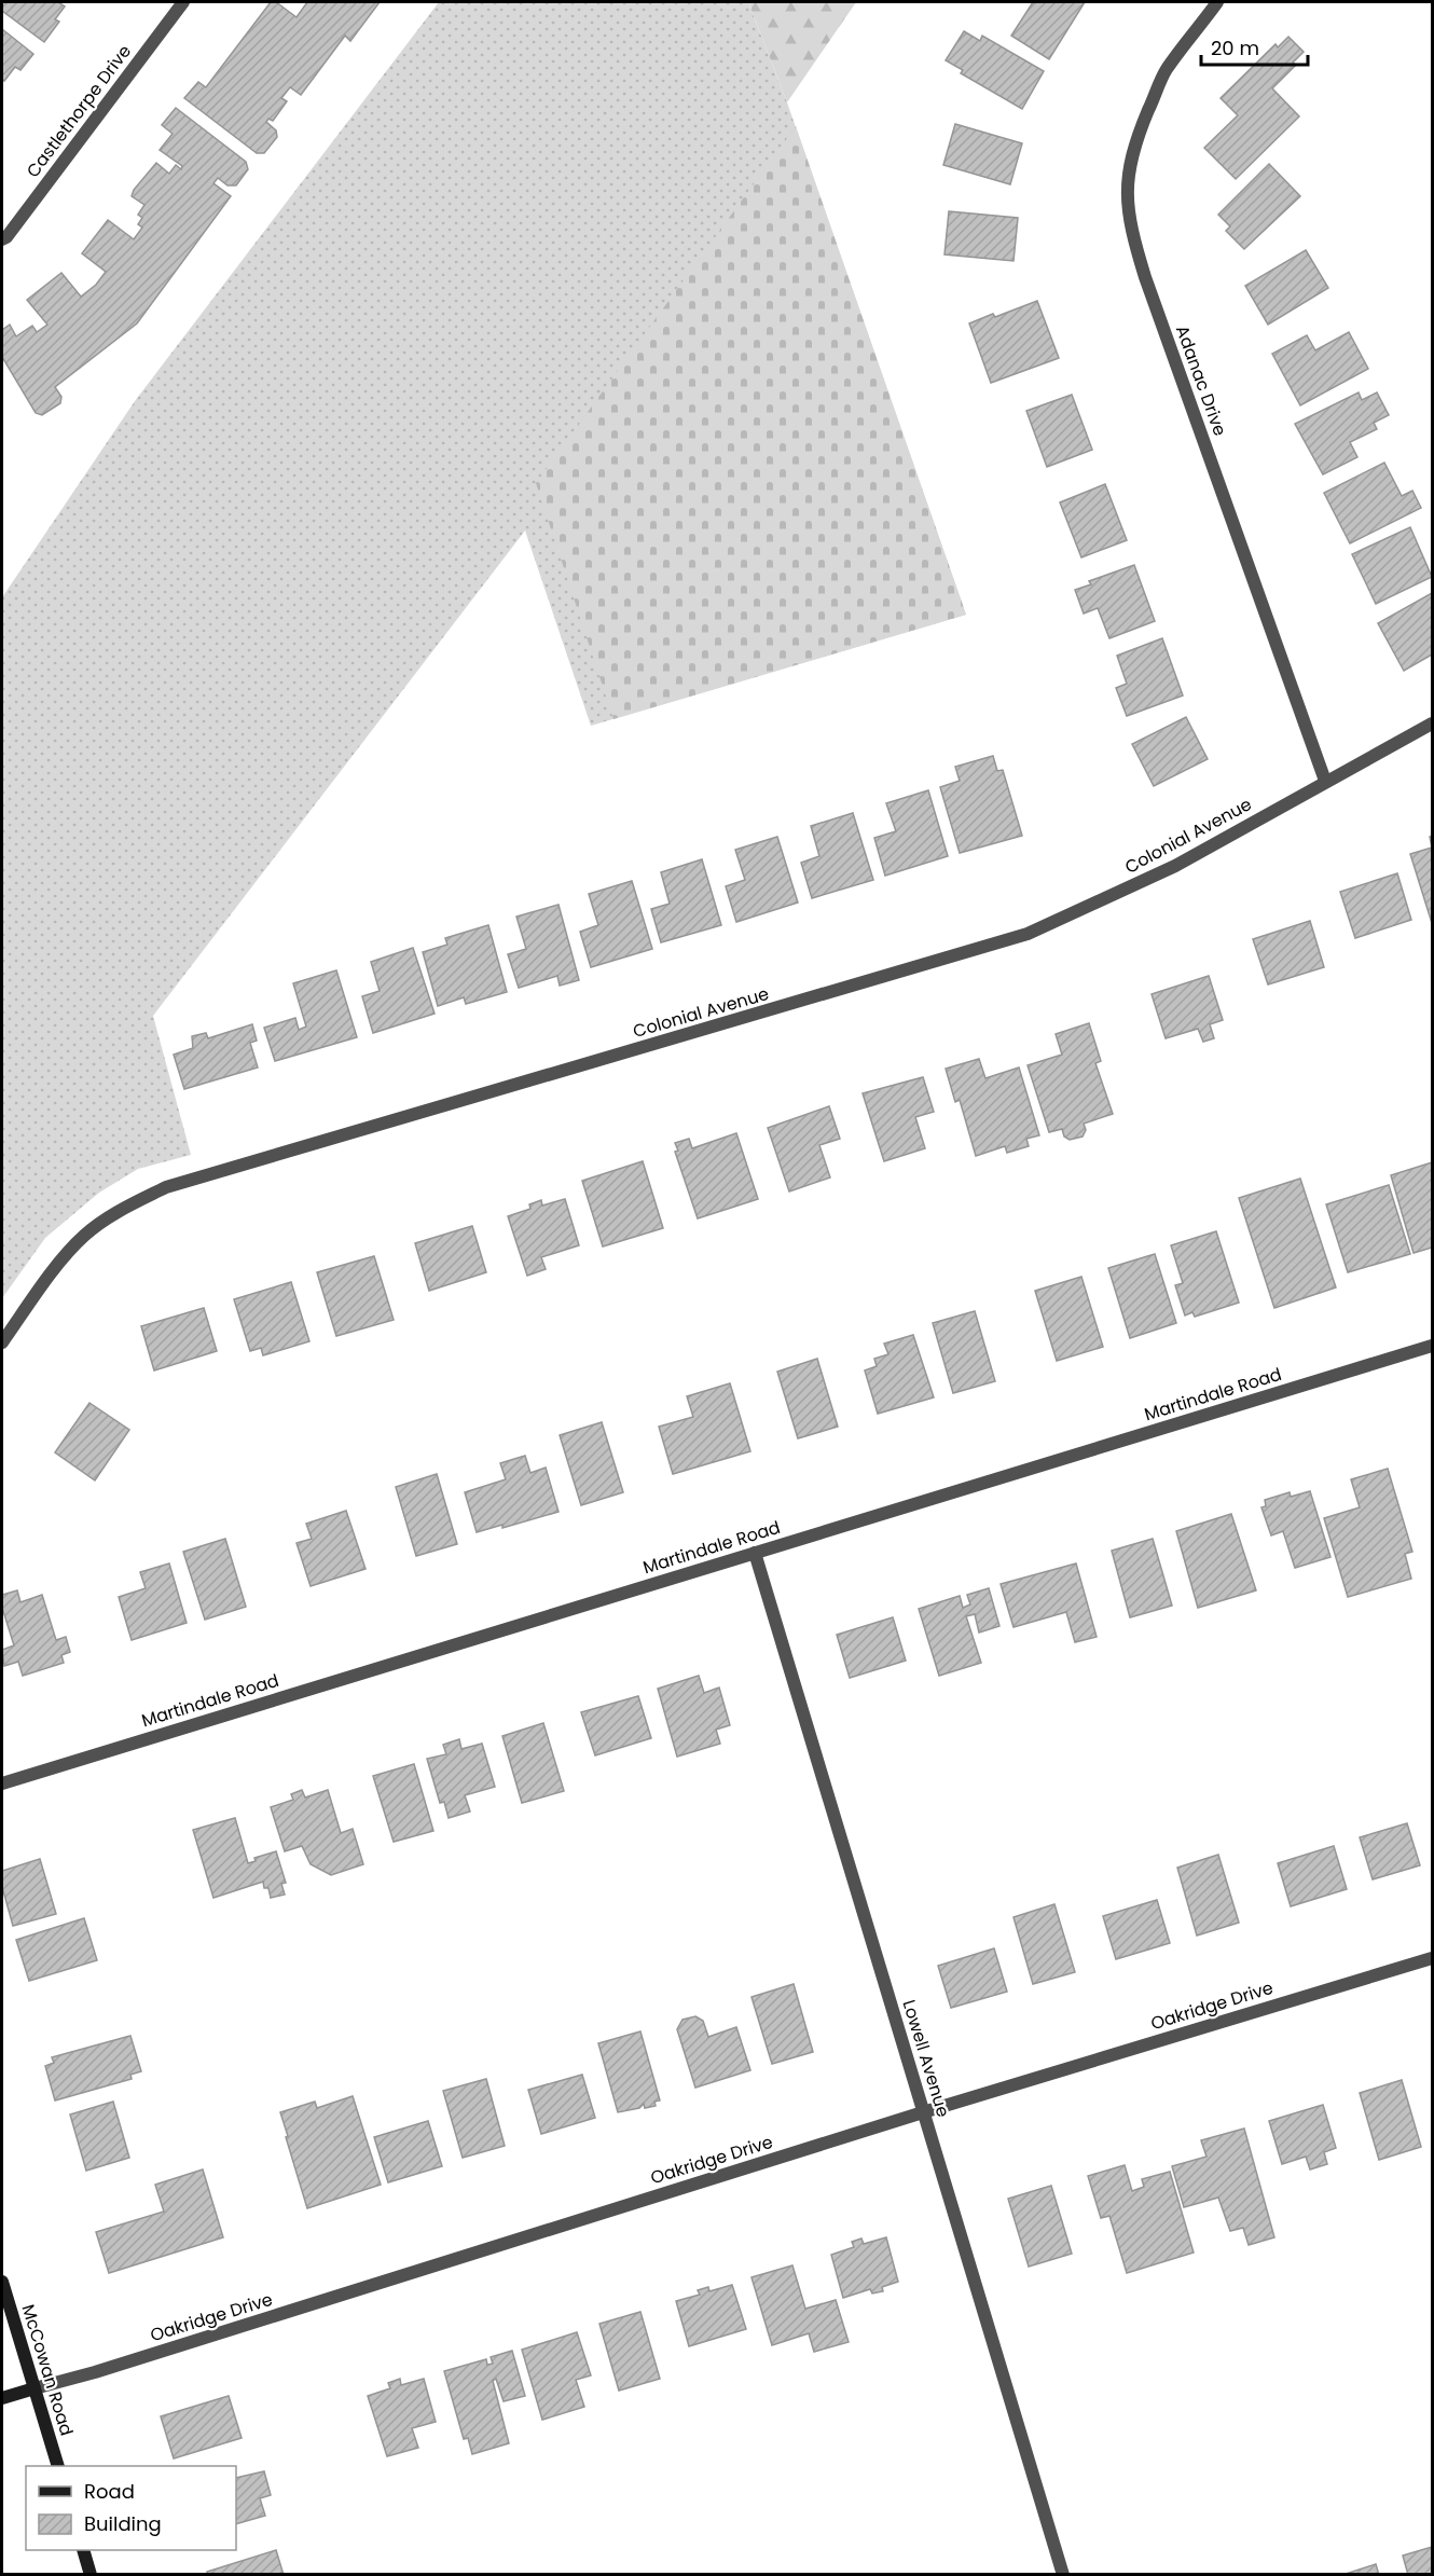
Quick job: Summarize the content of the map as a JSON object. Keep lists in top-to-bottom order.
{
  "streets": {
    "street": [
      "Castlethorpe Drive",
      "Adanac Drive",
      "Colonial Avenue",
      "Martindale Road",
      "Oakridge Drive",
      "Lowell Avenue",
      "McCowan Road"
    ]
  },
  "crossings": [
    ["Adanac Drive", "Colonial Avenue"],
    ["Martindale Road", "Lowell Avenue"],
    ["Oakridge Drive", "Lowell Avenue"],
    ["Oakridge Drive", "McCowan Road"]
  ],
  "legend": ["Road", "Building"],
  "scale_bar": "20 m"
}
